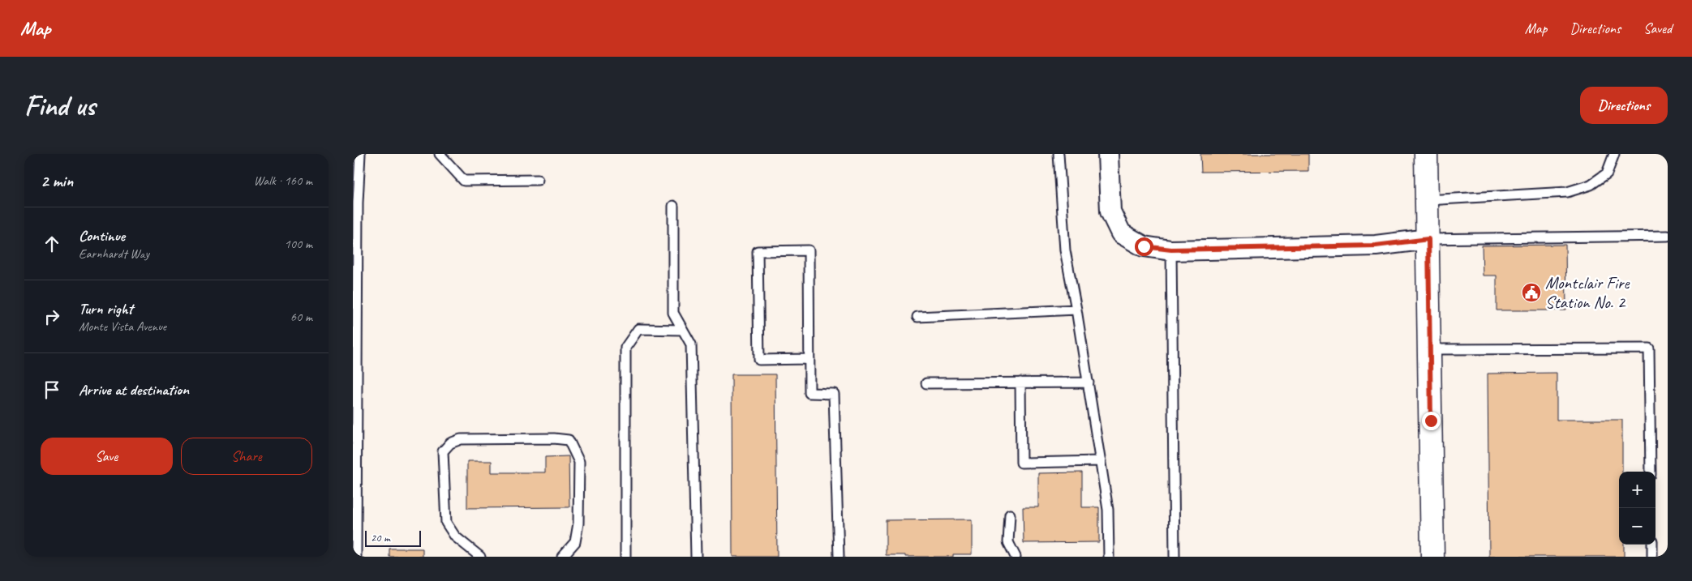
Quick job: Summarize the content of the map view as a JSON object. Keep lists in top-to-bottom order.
{
  "places": {
    "public building": ["Montclair Fire Station No. 2"]
  },
  "scale_bar": "20 m",
  "page": {
    "header": "Map",
    "nav": ["Map", "Directions", "Saved"],
    "buttons": [
      "Directions",
      ["Save", "Share"]
    ],
    "title": "Find us",
    "heading": ["2 min", "Walk · 160 m"],
    "list": [
      ["Continue", "Earnhardt Way", "100 m"],
      ["Turn right", "Monte Vista Avenue", "60 m"],
      "Arrive at destination"
    ],
    "map_buttons": ["+", "−"],
    "scale": "20 m"
  }
}
